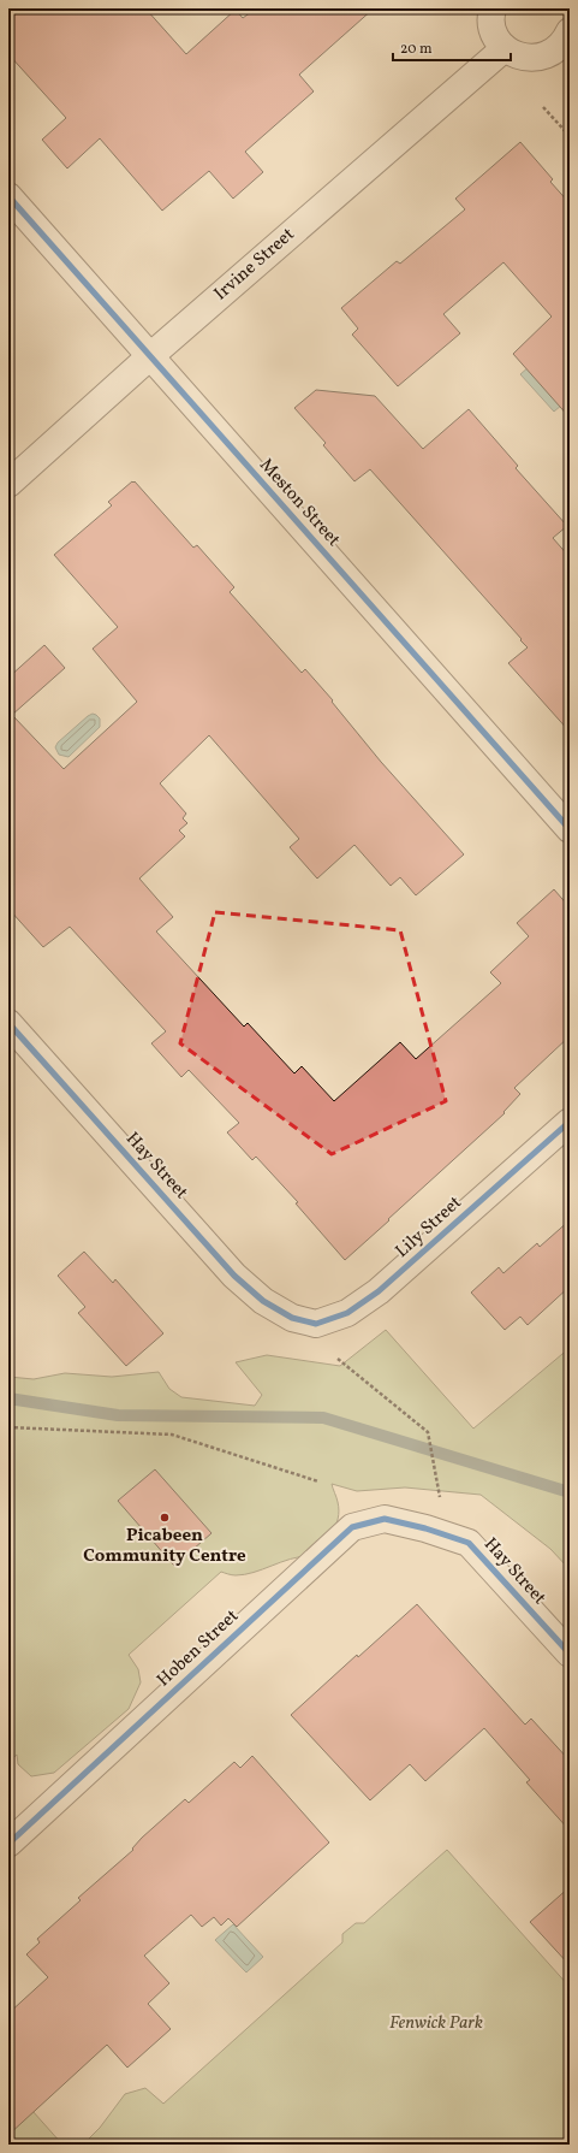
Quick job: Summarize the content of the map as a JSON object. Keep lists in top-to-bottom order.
{
  "streets": {
    "street": [
      "Irvine Street",
      "Meston Street",
      "Hay Street",
      "Lily Street",
      "Hoben Street"
    ]
  },
  "crossings": [
    ["Irvine Street", "Meston Street"],
    ["Hay Street", "Lily Street"],
    ["Hay Street", "Hoben Street"]
  ],
  "parks": ["Fenwick Park"],
  "places": ["Picabeen Community Centre"],
  "scale_bar": "20 m"
}
